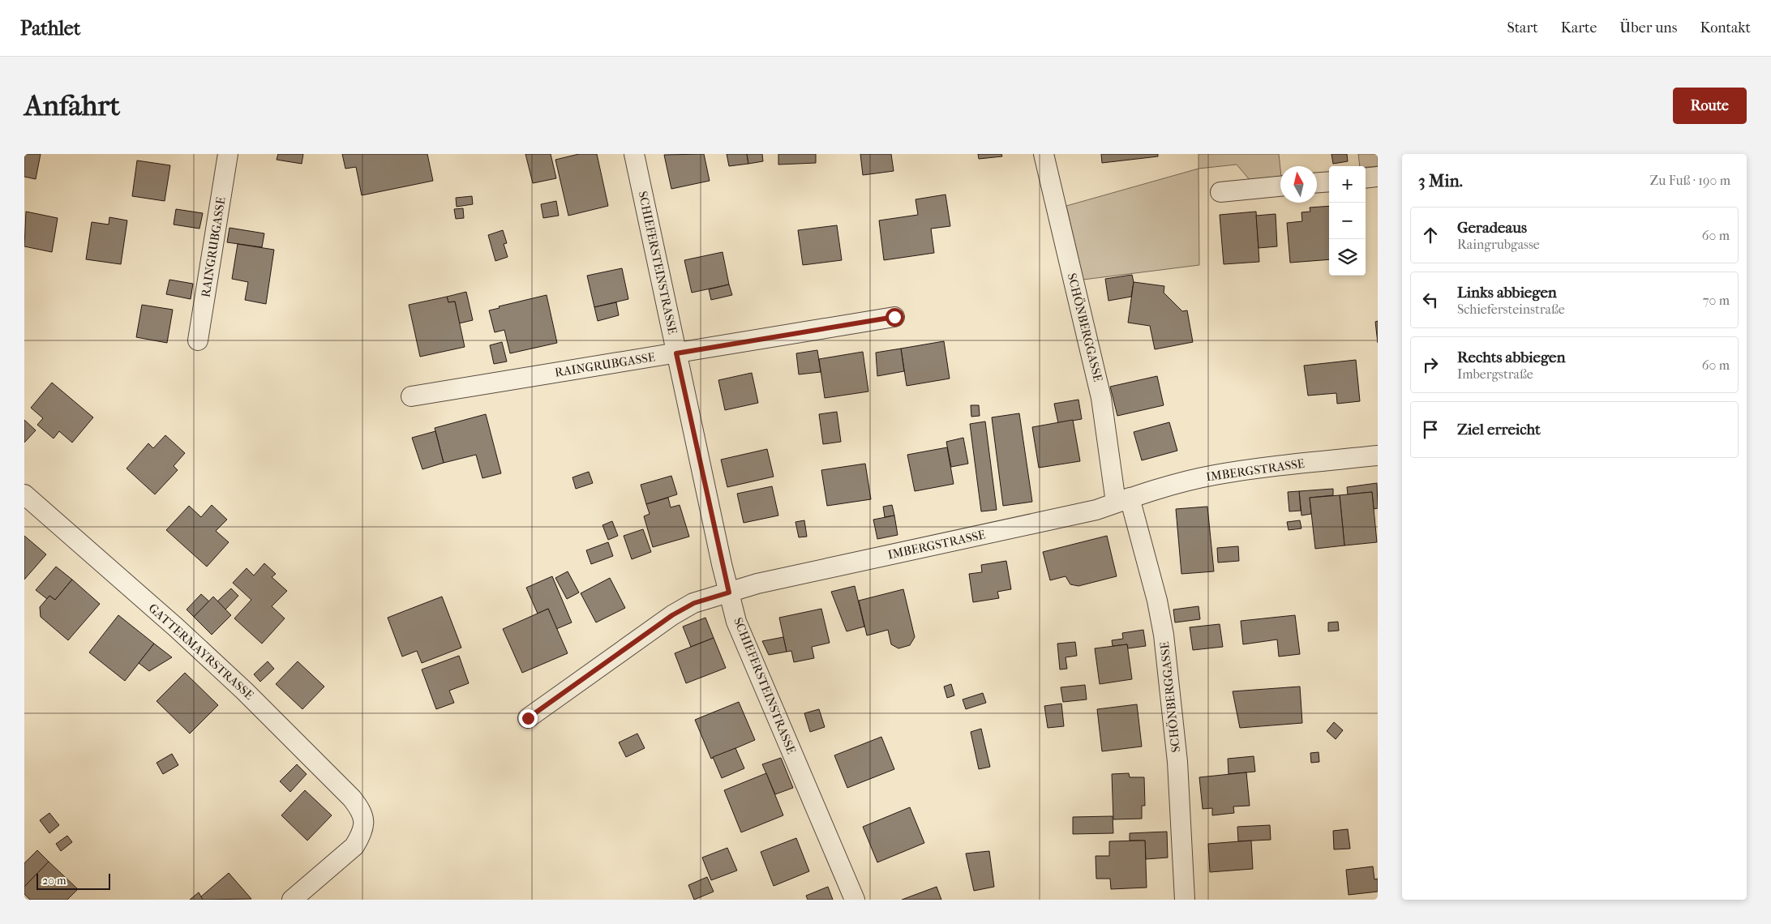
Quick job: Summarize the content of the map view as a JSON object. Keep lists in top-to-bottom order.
{
  "streets": {
    "street": [
      "RAINGRUBGASSE",
      "SCHIEFERSTEINSTRASSE",
      "SCHÖNBERGGASSE",
      "IMBERGSTRASSE",
      "GATTERMAYRSTRASSE"
    ]
  },
  "crossings": [
    ["RAINGRUBGASSE", "SCHIEFERSTEINSTRASSE"],
    ["SCHIEFERSTEINSTRASSE", "IMBERGSTRASSE"],
    ["SCHÖNBERGGASSE", "IMBERGSTRASSE"]
  ],
  "scale_bar": "20 m",
  "north": "top",
  "page": {
    "header": "Pathlet",
    "nav": [
      "Start",
      "Karte",
      "Über uns",
      "Kontakt"
    ],
    "buttons": "Route",
    "title": "Anfahrt",
    "heading": ["3 Min.", "Zu Fuß · 190 m"],
    "map_buttons": ["+", "−"],
    "list": [
      ["Geradeaus", "Raingrubgasse", "60 m"],
      ["Links abbiegen", "Schiefersteinstraße", "70 m"],
      ["Rechts abbiegen", "Imbergstraße", "60 m"],
      "Ziel erreicht"
    ],
    "scale": "20 m"
  }
}
